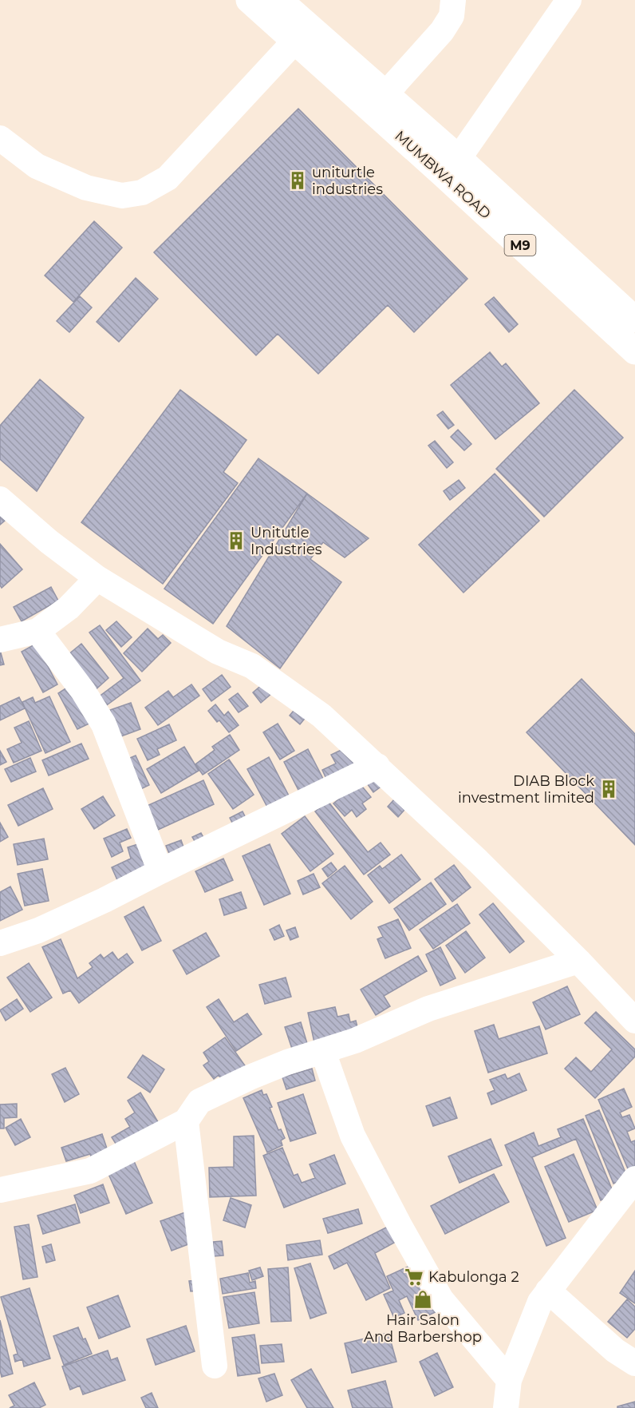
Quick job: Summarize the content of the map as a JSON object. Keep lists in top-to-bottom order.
{
  "streets": {
    "main road": ["MUMBWA ROAD", "M9"]
  },
  "places": {
    "building": ["uniturtle industries", "Unitutle Industries", "DIAB Block investment limited"],
    "supermarket": ["Kabulonga 2"],
    "shop": ["Hair Salon And Barbershop"]
  }
}
